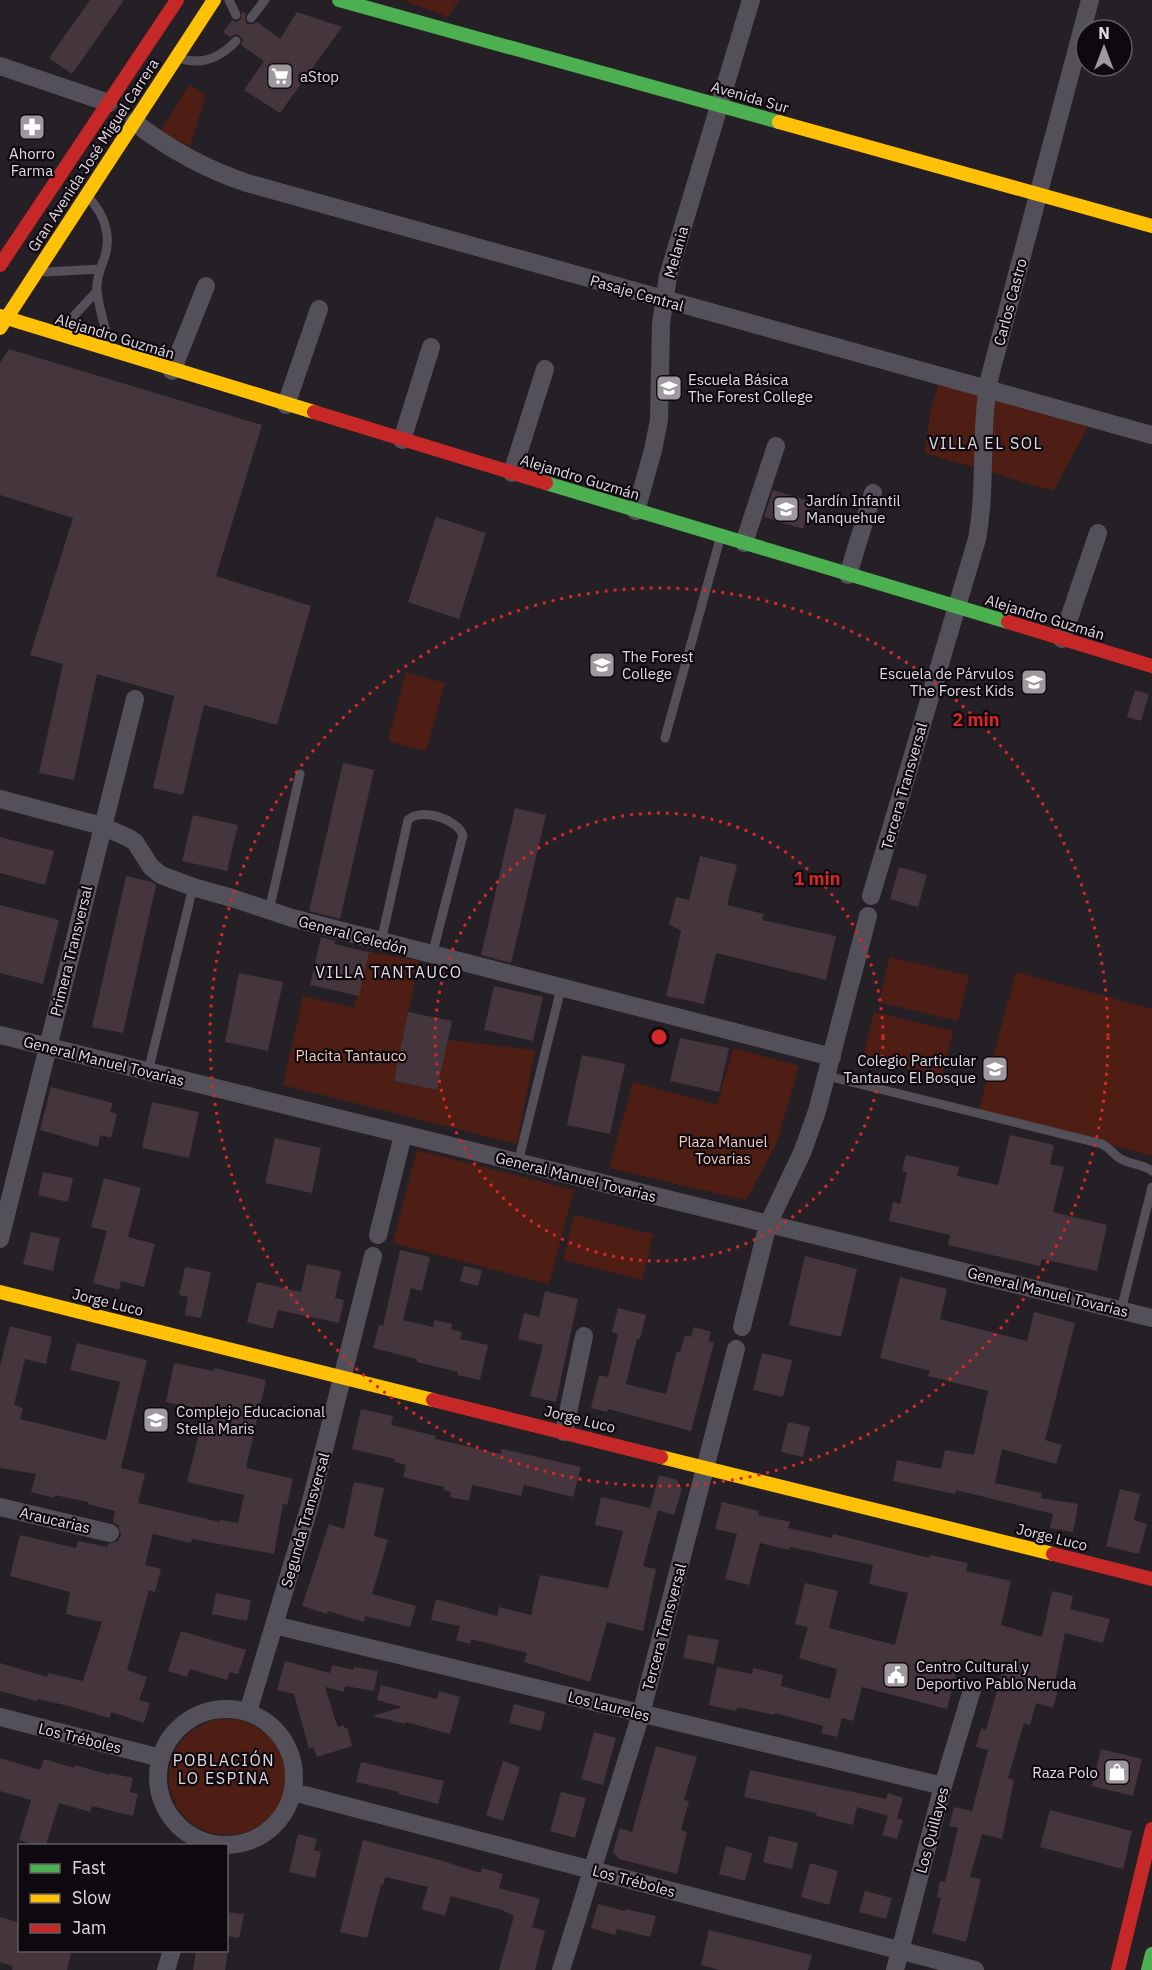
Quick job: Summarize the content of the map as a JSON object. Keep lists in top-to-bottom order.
{
  "streets": {
    "street": [
      "Avenida Sur",
      "Gran Avenida José Miguel Carrera",
      "Melania",
      "Pasaje Central",
      "Carlos Castro",
      "Alejandro Guzmán",
      "Tercera Transversal",
      "General Celedón",
      "Primera Transversal",
      "General Manuel Tovarias",
      "Jorge Luco",
      "Araucarias",
      "Segunda Transversal",
      "Los Laureles",
      "Los Tréboles",
      "Los Quillayes"
    ]
  },
  "crossings": [
    ["Avenida Sur", "Melania"],
    ["Avenida Sur", "Carlos Castro"],
    ["Gran Avenida José Miguel Carrera", "Pasaje Central"],
    ["Gran Avenida José Miguel Carrera", "Alejandro Guzmán"],
    ["Melania", "Pasaje Central"],
    ["Melania", "Alejandro Guzmán"],
    ["Pasaje Central", "Carlos Castro"],
    ["Carlos Castro", "Alejandro Guzmán"],
    ["Carlos Castro", "Tercera Transversal"],
    ["Alejandro Guzmán", "Tercera Transversal"],
    ["Tercera Transversal", "Jorge Luco"],
    ["Tercera Transversal", "Los Laureles"],
    ["Tercera Transversal", "Los Tréboles"],
    ["General Celedón", "Primera Transversal"],
    ["Primera Transversal", "General Manuel Tovarias"],
    ["Jorge Luco", "Segunda Transversal"],
    ["Segunda Transversal", "Los Laureles"],
    ["Los Laureles", "Los Quillayes"],
    ["Los Tréboles", "Los Quillayes"]
  ],
  "districts": ["VILLA EL SOL", "VILLA TANTAUCO", "POBLACIÓN LO ESPINA"],
  "parks": ["Placita Tantauco", "Plaza Manuel Tovarias"],
  "places": {
    "supermarket": ["aStop"],
    "pharmacy": ["Ahorro Farma"],
    "school or university": [
      "Escuela Básica The Forest College",
      "Jardín Infantil Manquehue",
      "The Forest College",
      "Escuela de Párvulos The Forest Kids",
      "Colegio Particular Tantauco El Bosque",
      "Complejo Educacional Stella Maris"
    ],
    "public building": ["Centro Cultural y Deportivo Pablo Neruda"],
    "shop": ["Raza Polo"]
  },
  "legend": ["Fast", "Slow", "Jam"],
  "north": "top",
  "rings": ["2 min", "1 min"]
}
